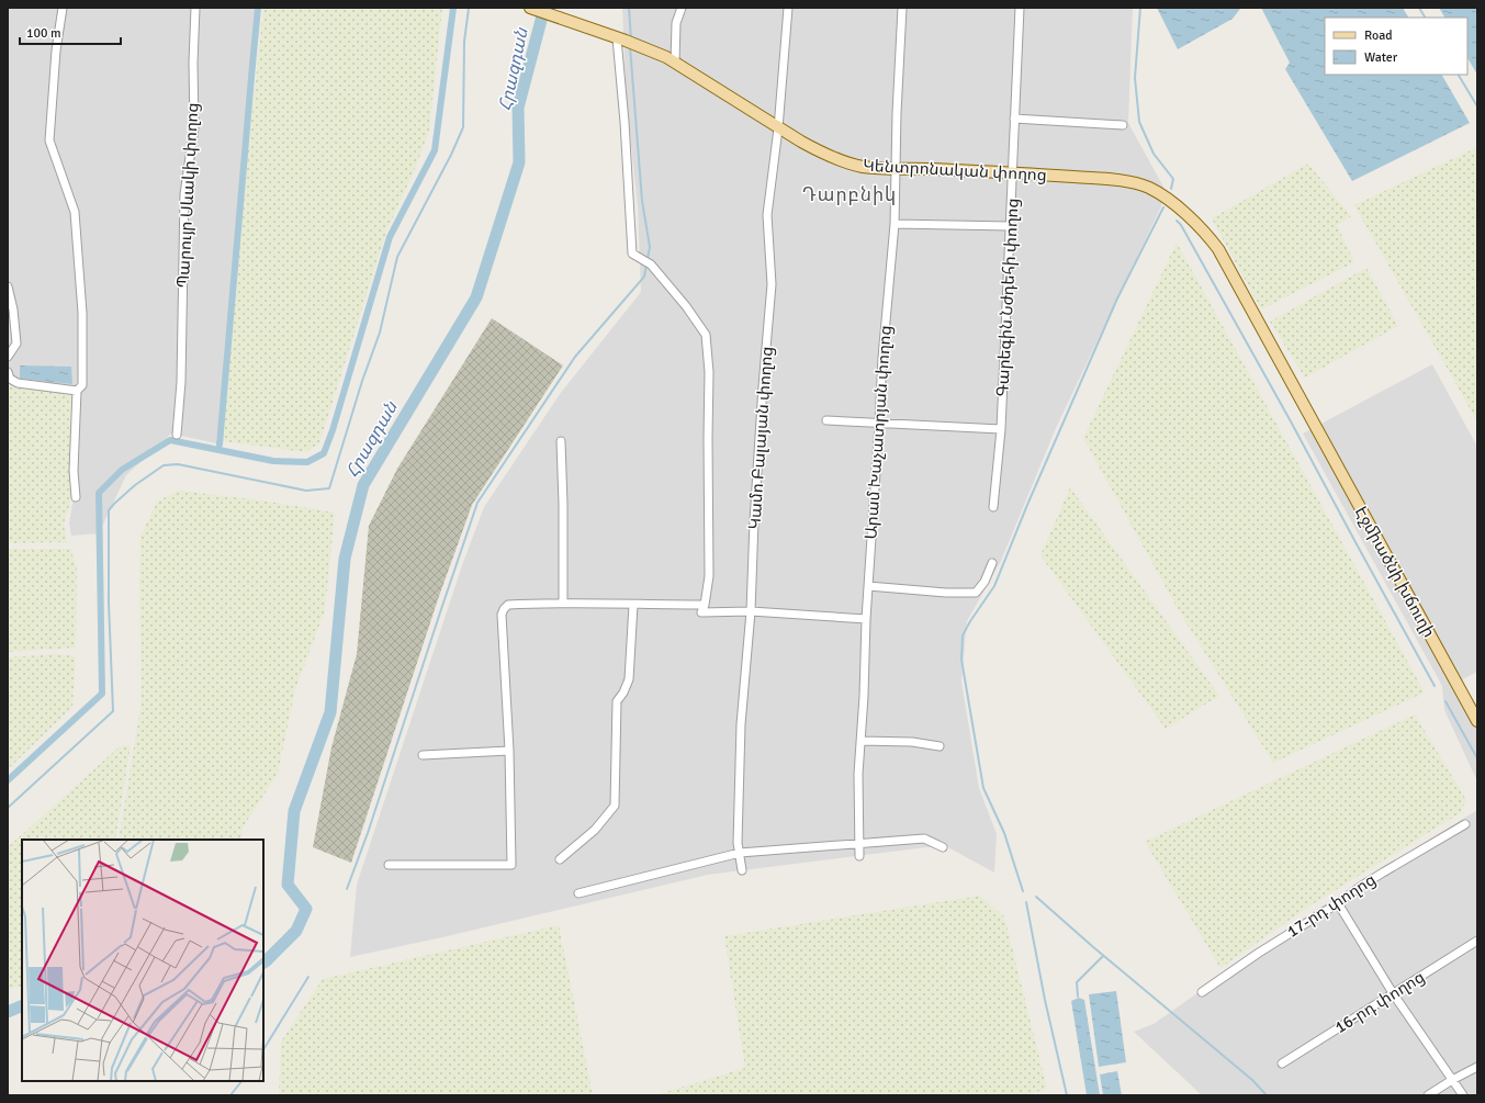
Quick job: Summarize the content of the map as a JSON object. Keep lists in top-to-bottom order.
{
  "streets": {
    "main road": ["Կենտրոնական փողոց", "Էջմիածնի խճուղի"],
    "street": [
      "Պարույր Սևակի փողոց",
      "Գարեգին Նժդեհի փողոց",
      "Արամ Խաչատրյան փողոց",
      "Կամո Բալայան փողոց",
      "17-րդ փողոց",
      "16-րդ փողոց"
    ]
  },
  "crossings": [
    ["Կենտրոնական փողոց", "Գարեգին Նժդեհի փողոց"],
    ["Կենտրոնական փողոց", "Արամ Խաչատրյան փողոց"],
    ["Կենտրոնական փողոց", "Կամո Բալայան փողոց"],
    ["Կենտրոնական փողոց", "Էջմիածնի խճուղի"]
  ],
  "districts": ["Դարբնիկ"],
  "water": ["Հրազդան"],
  "legend": ["Road", "Water"],
  "scale_bar": "100 m"
}
